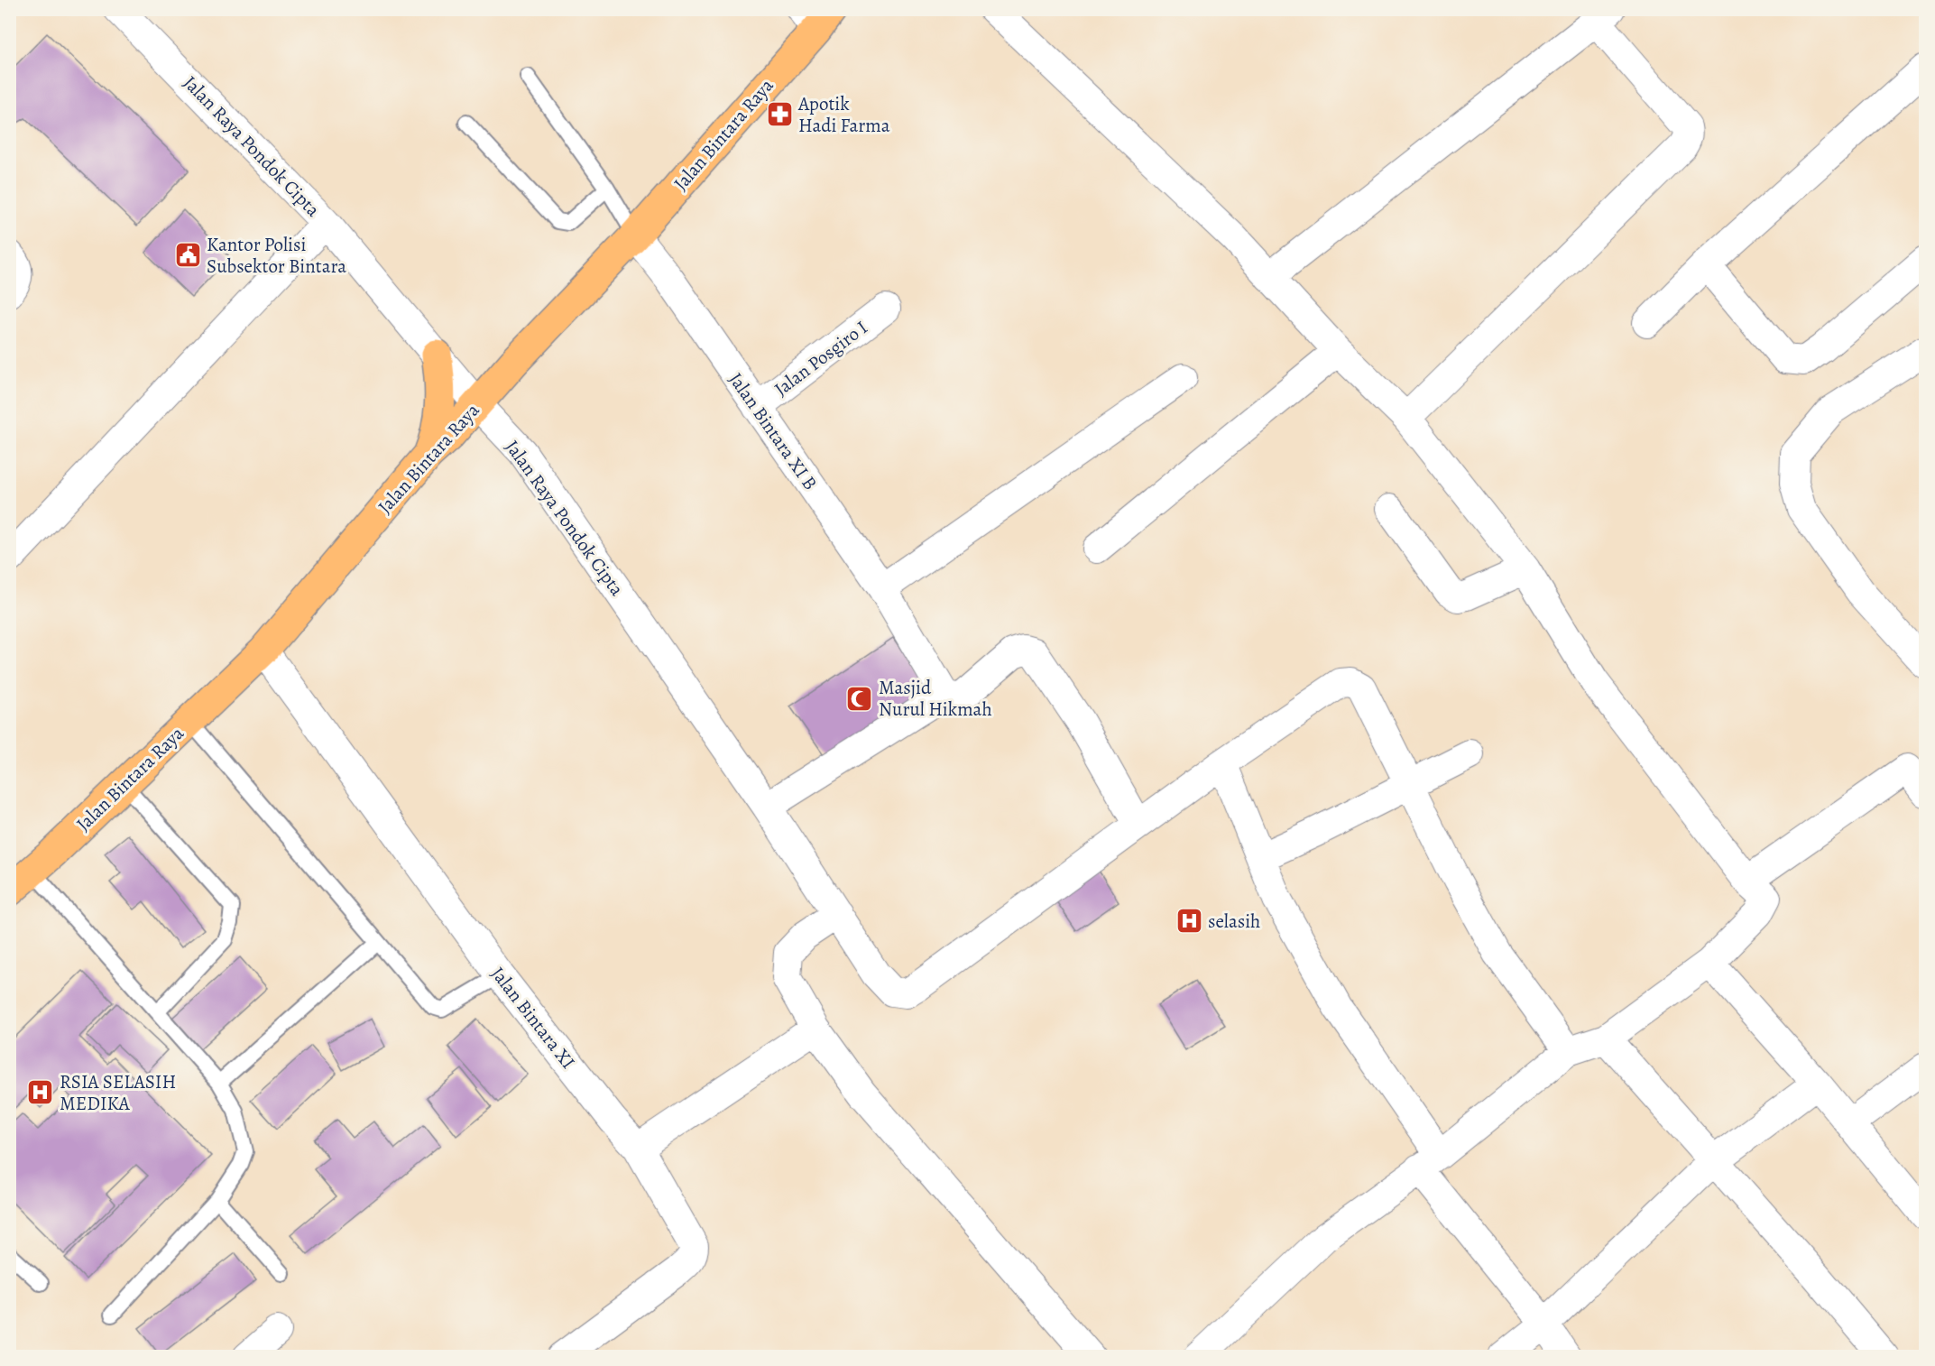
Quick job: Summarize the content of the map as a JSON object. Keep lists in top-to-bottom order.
{
  "streets": {
    "main road": ["Jalan Bintara Raya"],
    "street": [
      "Jalan Raya Pondok Cipta",
      "Jalan Posgiro I",
      "Jalan Bintara XI B",
      "Jalan Bintara XI"
    ]
  },
  "crossings": [
    ["Jalan Bintara Raya", "Jalan Raya Pondok Cipta"],
    ["Jalan Bintara Raya", "Jalan Bintara XI B"],
    ["Jalan Bintara Raya", "Jalan Bintara XI"],
    ["Jalan Posgiro I", "Jalan Bintara XI B"]
  ],
  "places": {
    "pharmacy": ["Apotik Hadi Farma"],
    "public building": ["Kantor Polisi Subsektor Bintara"],
    "mosque": ["Masjid Nurul Hikmah"],
    "hospital": ["selasih", "RSIA SELASIH MEDIKA"]
  }
}
